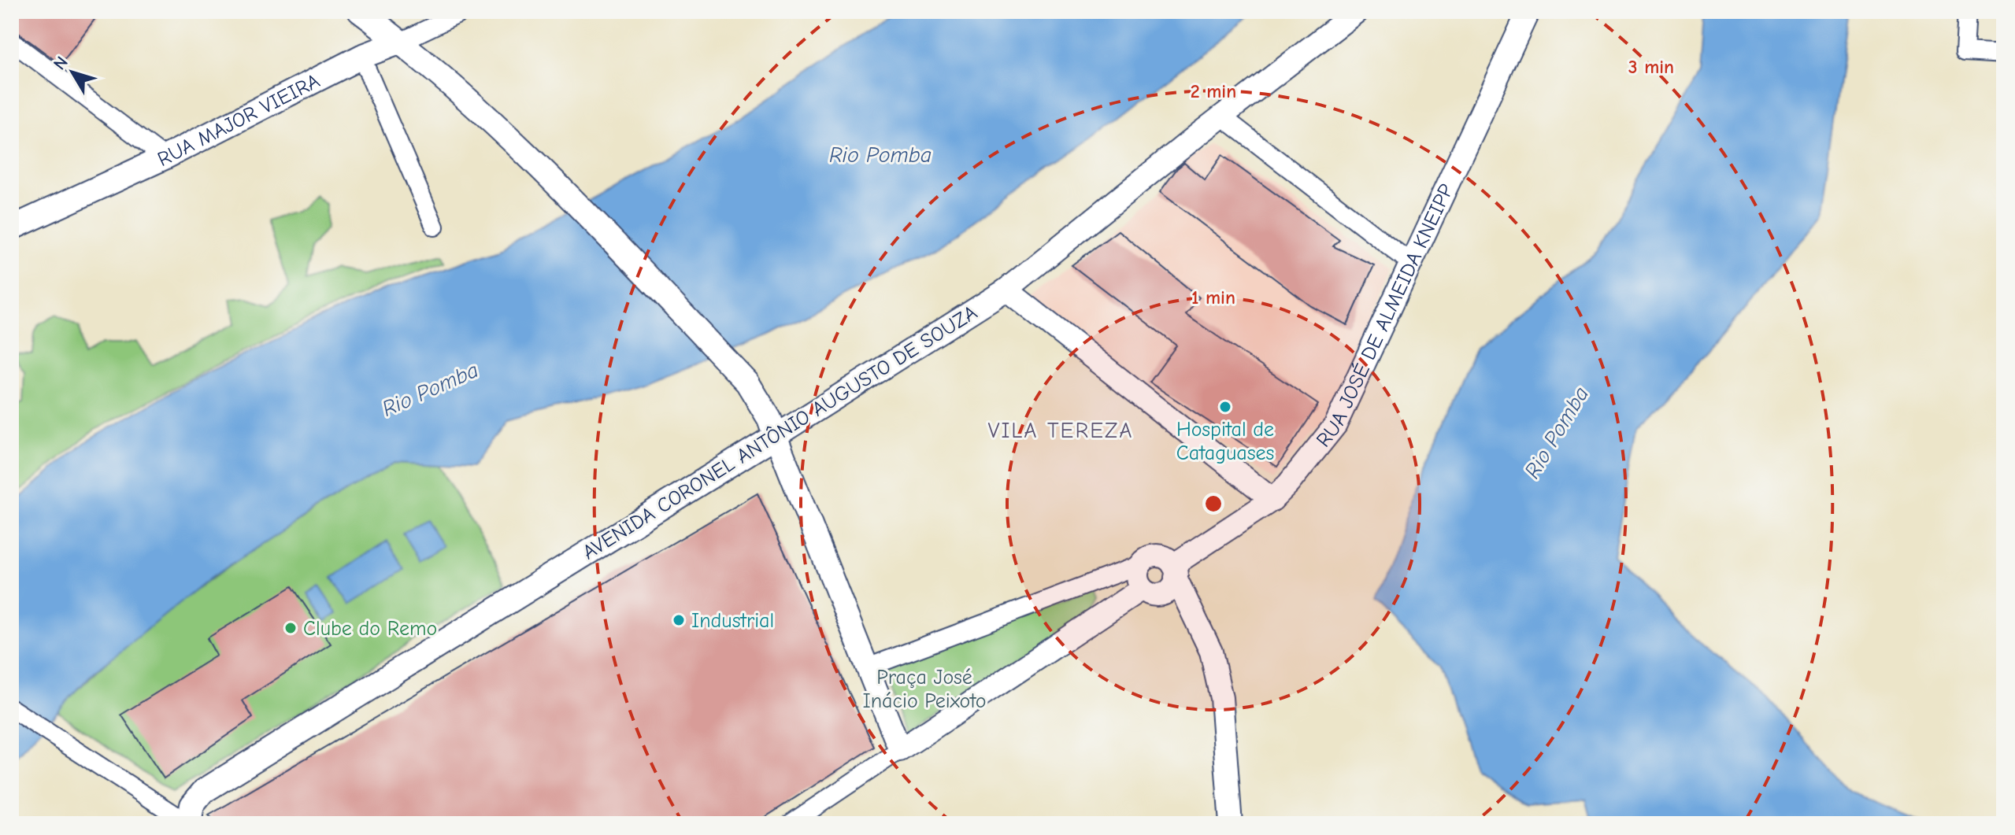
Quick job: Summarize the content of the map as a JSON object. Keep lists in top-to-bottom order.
{
  "streets": {
    "main road": ["RUA MAJOR VIEIRA", "AVENIDA CORONEL ANTÔNIO AUGUSTO DE SOUZA"],
    "street": ["RUA JOSÉ DE ALMEIDA KNEIPP"]
  },
  "districts": ["VILA TEREZA"],
  "water": ["Rio Pomba"],
  "parks": ["Praça José Inácio Peixoto"],
  "places": ["Hospital de Cataguases", "Industrial", "Clube do Remo"],
  "north": "top left",
  "rings": ["3 min", "2 min", "1 min"]
}
